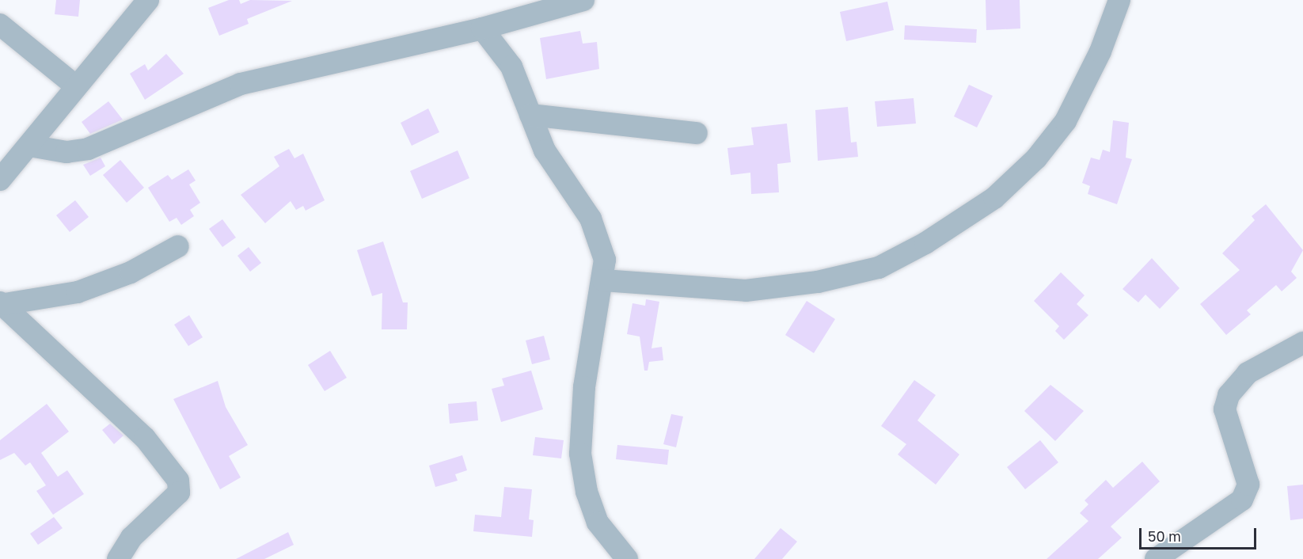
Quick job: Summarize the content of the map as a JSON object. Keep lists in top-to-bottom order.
{
  "scale_bar": "50 m"
}
